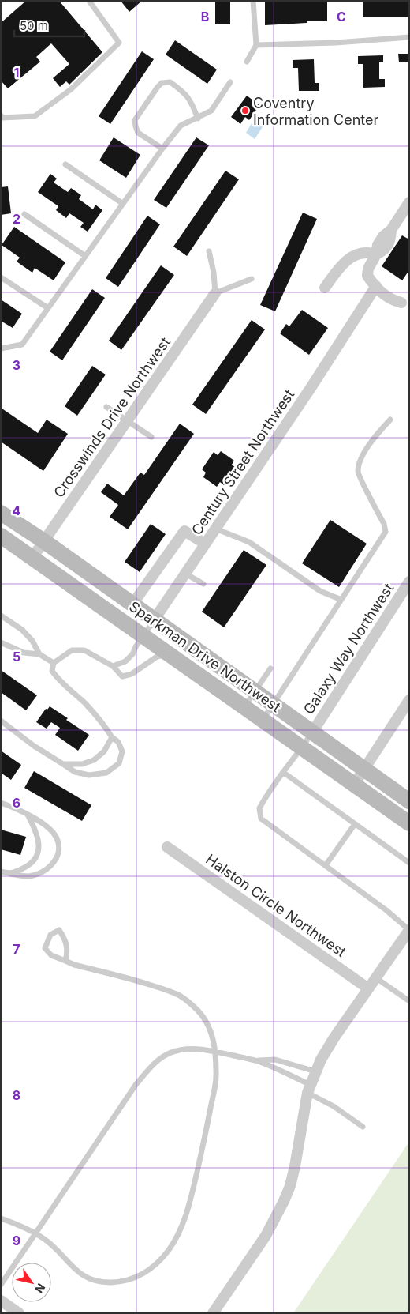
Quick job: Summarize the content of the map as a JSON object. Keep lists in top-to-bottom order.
{
  "streets": {
    "main road": ["Sparkman Drive Northwest"],
    "street": [
      "Crosswinds Drive Northwest",
      "Century Street Northwest",
      "Galaxy Way Northwest",
      "Halston Circle Northwest"
    ]
  },
  "crossings": [
    ["Crosswinds Drive Northwest", "Sparkman Drive Northwest"],
    ["Century Street Northwest", "Sparkman Drive Northwest"],
    ["Galaxy Way Northwest", "Sparkman Drive Northwest"]
  ],
  "places": ["Coventry Information Center"],
  "scale_bar": "50 m",
  "north": "bottom right",
  "grid": {
    "columns": ["B", "C"],
    "rows": [
      "1",
      "2",
      "3",
      "4",
      "5",
      "6",
      "7",
      "8",
      "9"
    ]
  }
}
